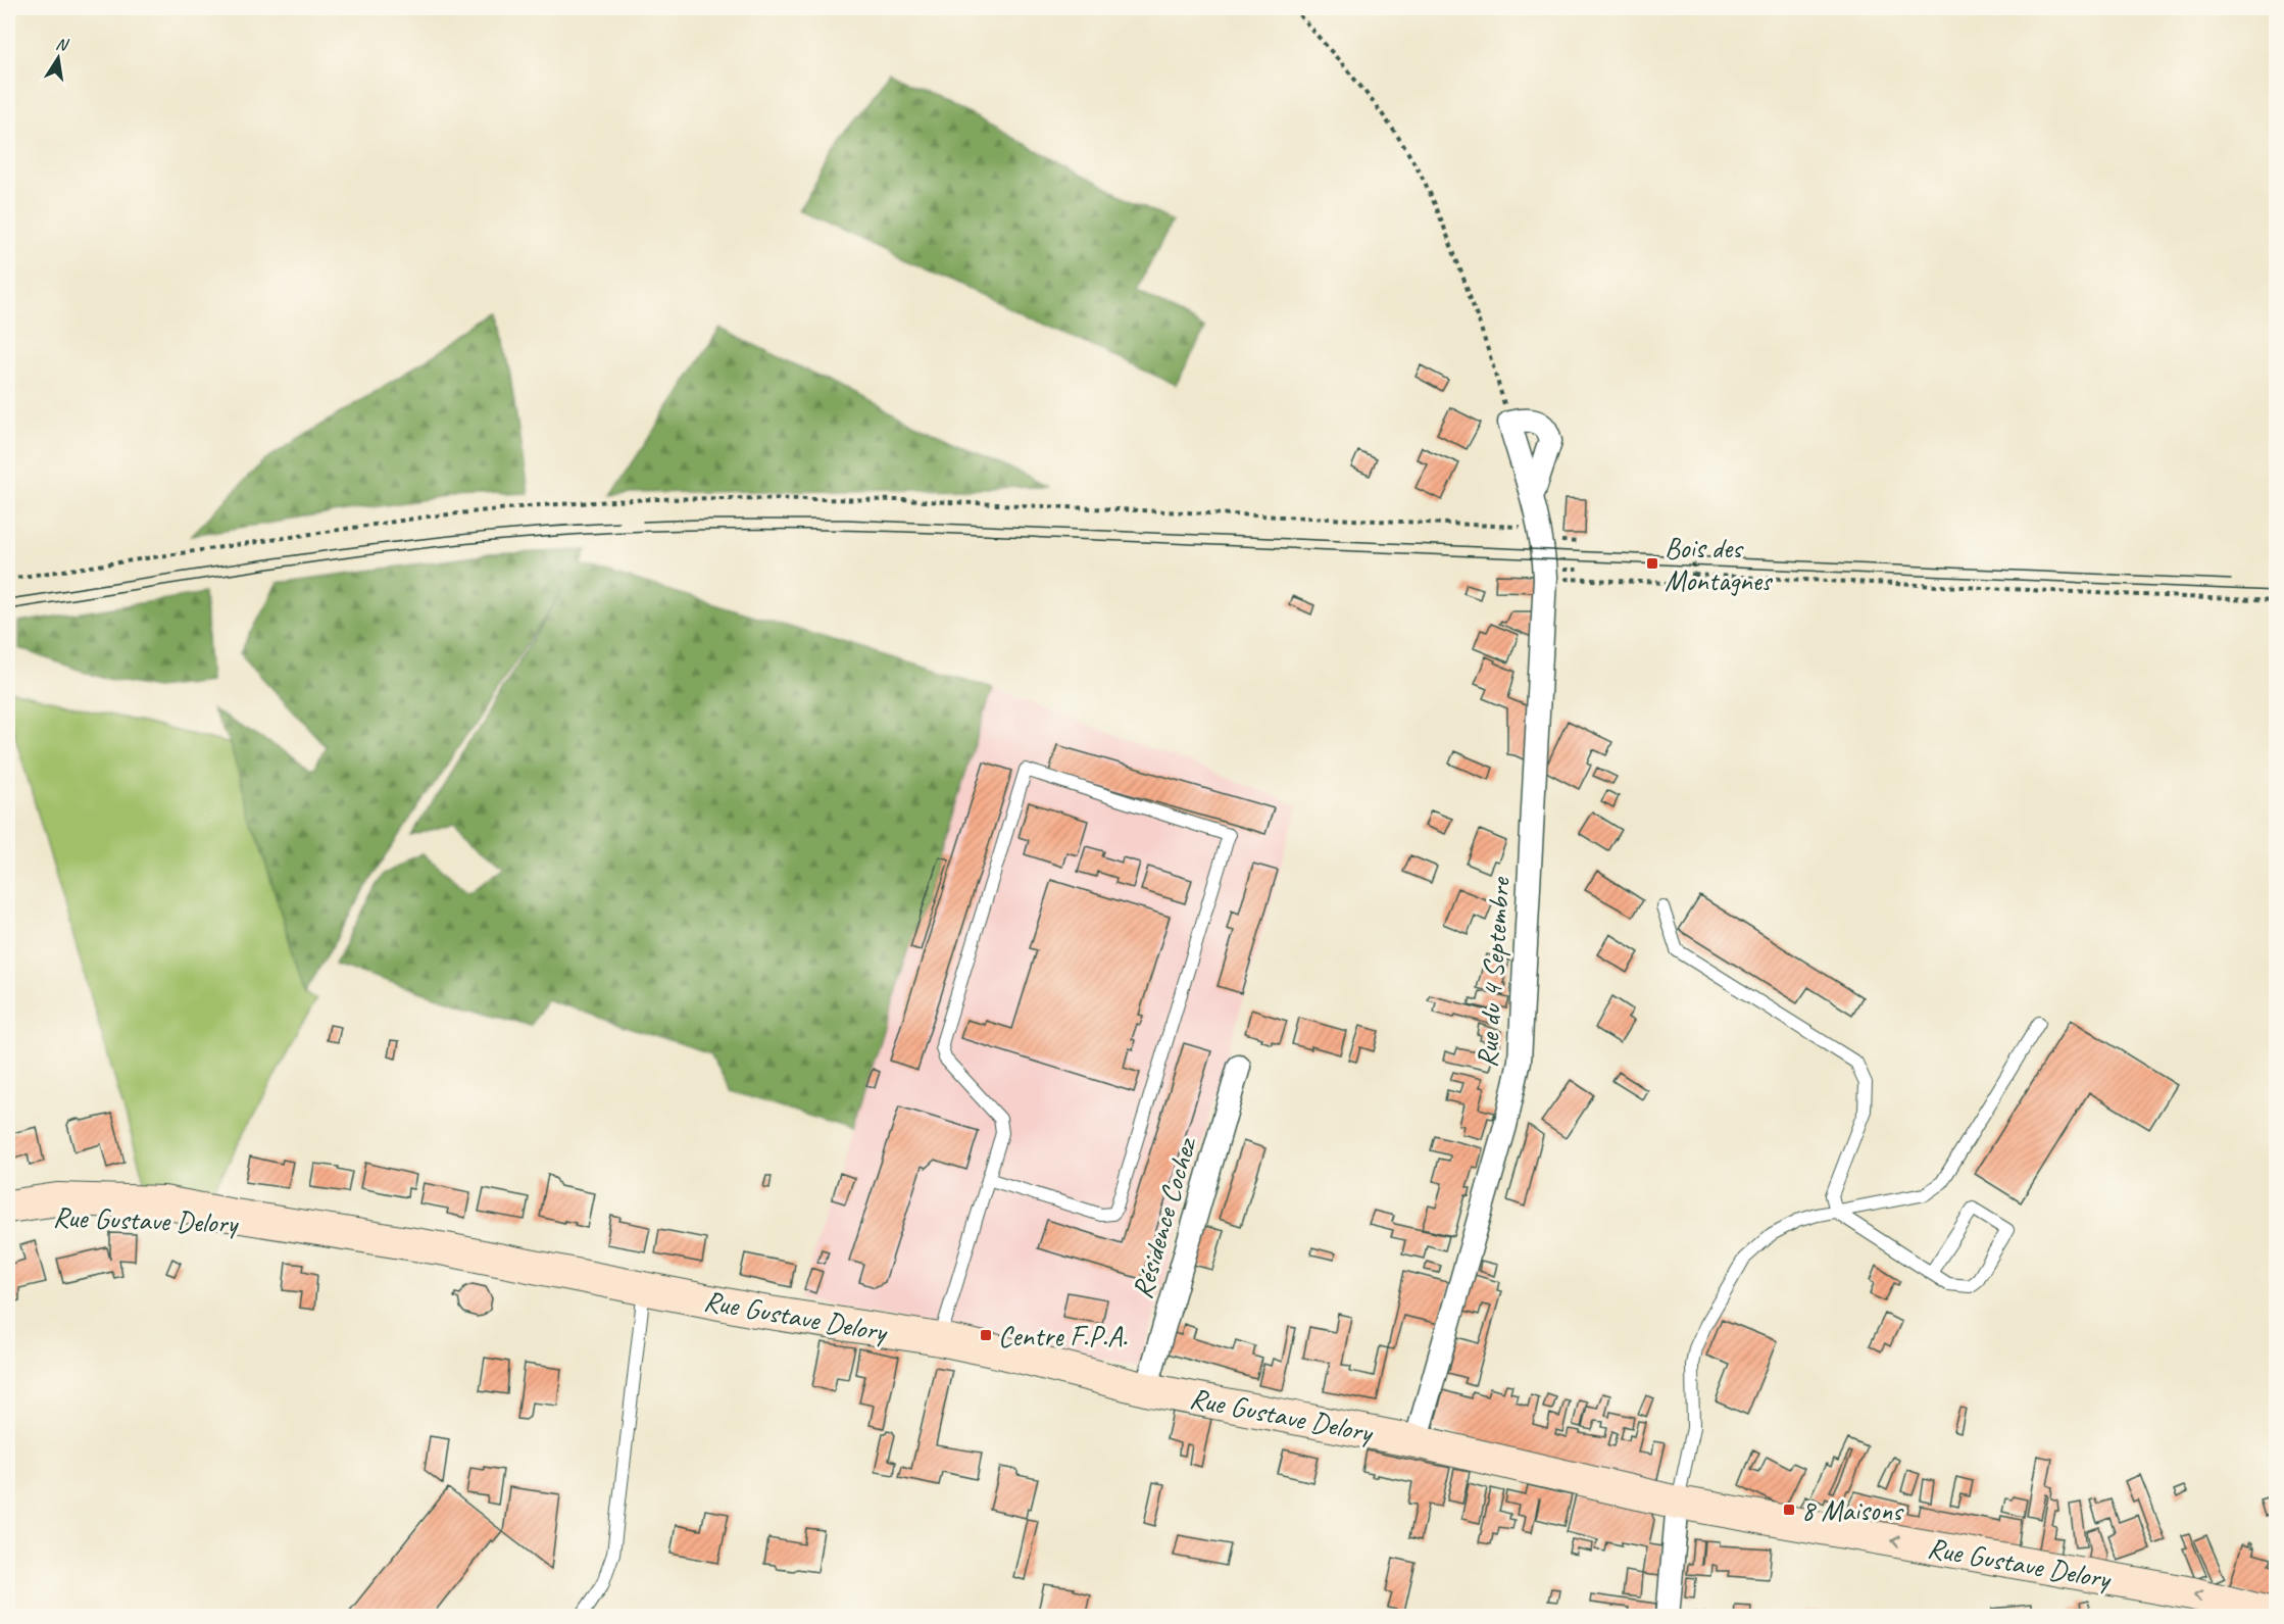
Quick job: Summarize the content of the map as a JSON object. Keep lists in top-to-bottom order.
{
  "streets": {
    "street": ["Rue du 4 Septembre", "Résidence Cochez", "Rue Gustave Delory"]
  },
  "crossings": [
    ["Rue du 4 Septembre", "Rue Gustave Delory"],
    ["Résidence Cochez", "Rue Gustave Delory"]
  ],
  "places": {
    "transit": ["Bois des Montagnes", "Centre F.P.A.", "8 Maisons"]
  },
  "north": "top"
}
